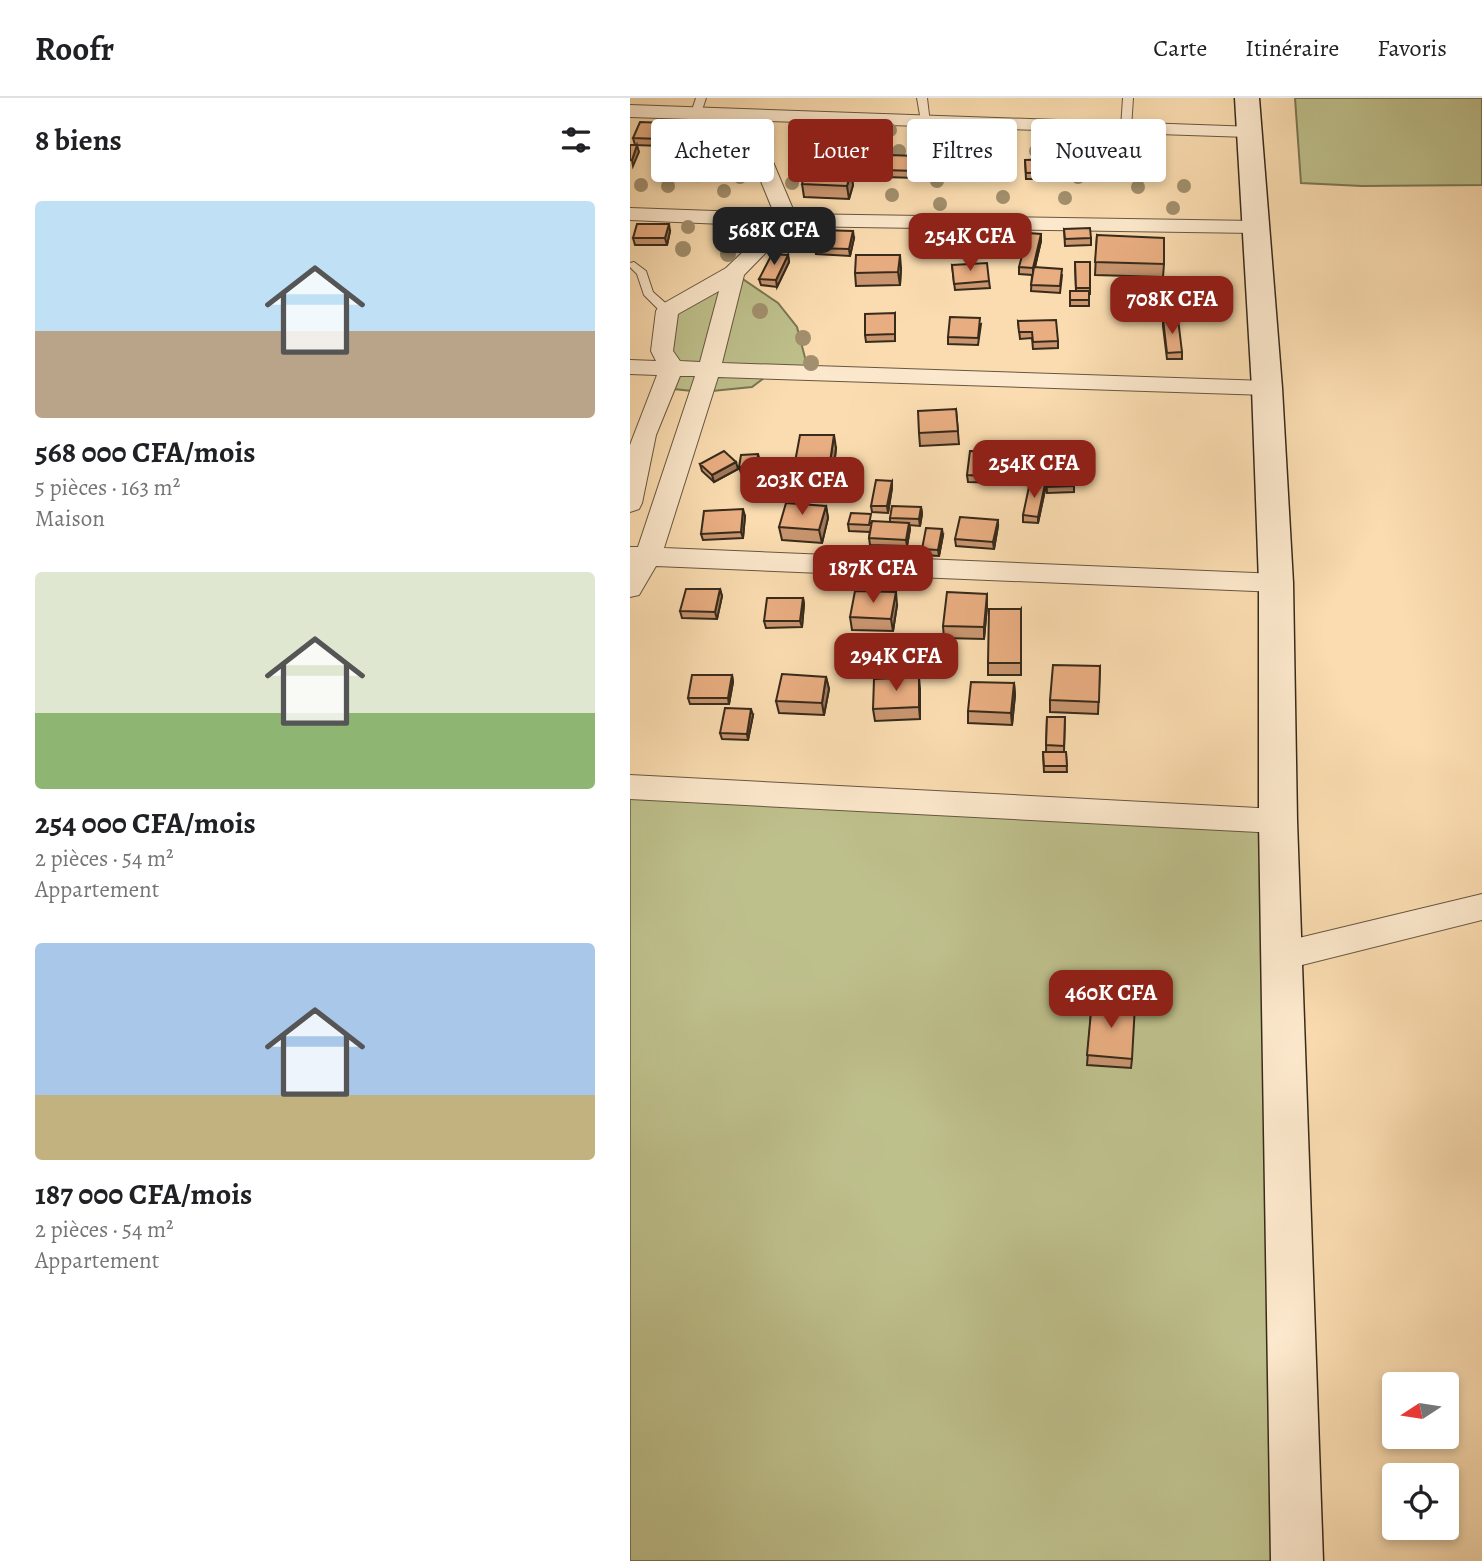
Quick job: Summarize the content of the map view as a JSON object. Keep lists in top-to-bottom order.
{
  "north": "left",
  "page": {
    "header": "Roofr",
    "nav": ["Carte", "Itinéraire", "Favoris"],
    "heading": "8 biens",
    "chip": [
      "Acheter",
      "Louer",
      "Filtres",
      "Nouveau"
    ],
    "list": [
      {
        "name": "568 000 CFA/mois",
        "note": "5 pièces · 163 m² · Maison"
      },
      {
        "name": "254 000 CFA/mois",
        "note": "2 pièces · 54 m² · Appartement"
      },
      {
        "name": "187 000 CFA/mois",
        "note": "2 pièces · 54 m² · Appartement"
      }
    ],
    "price": [
      "568K CFA",
      "254K CFA",
      "708K CFA",
      "254K CFA",
      "203K CFA",
      "187K CFA",
      "294K CFA",
      "460K CFA"
    ]
  }
}
